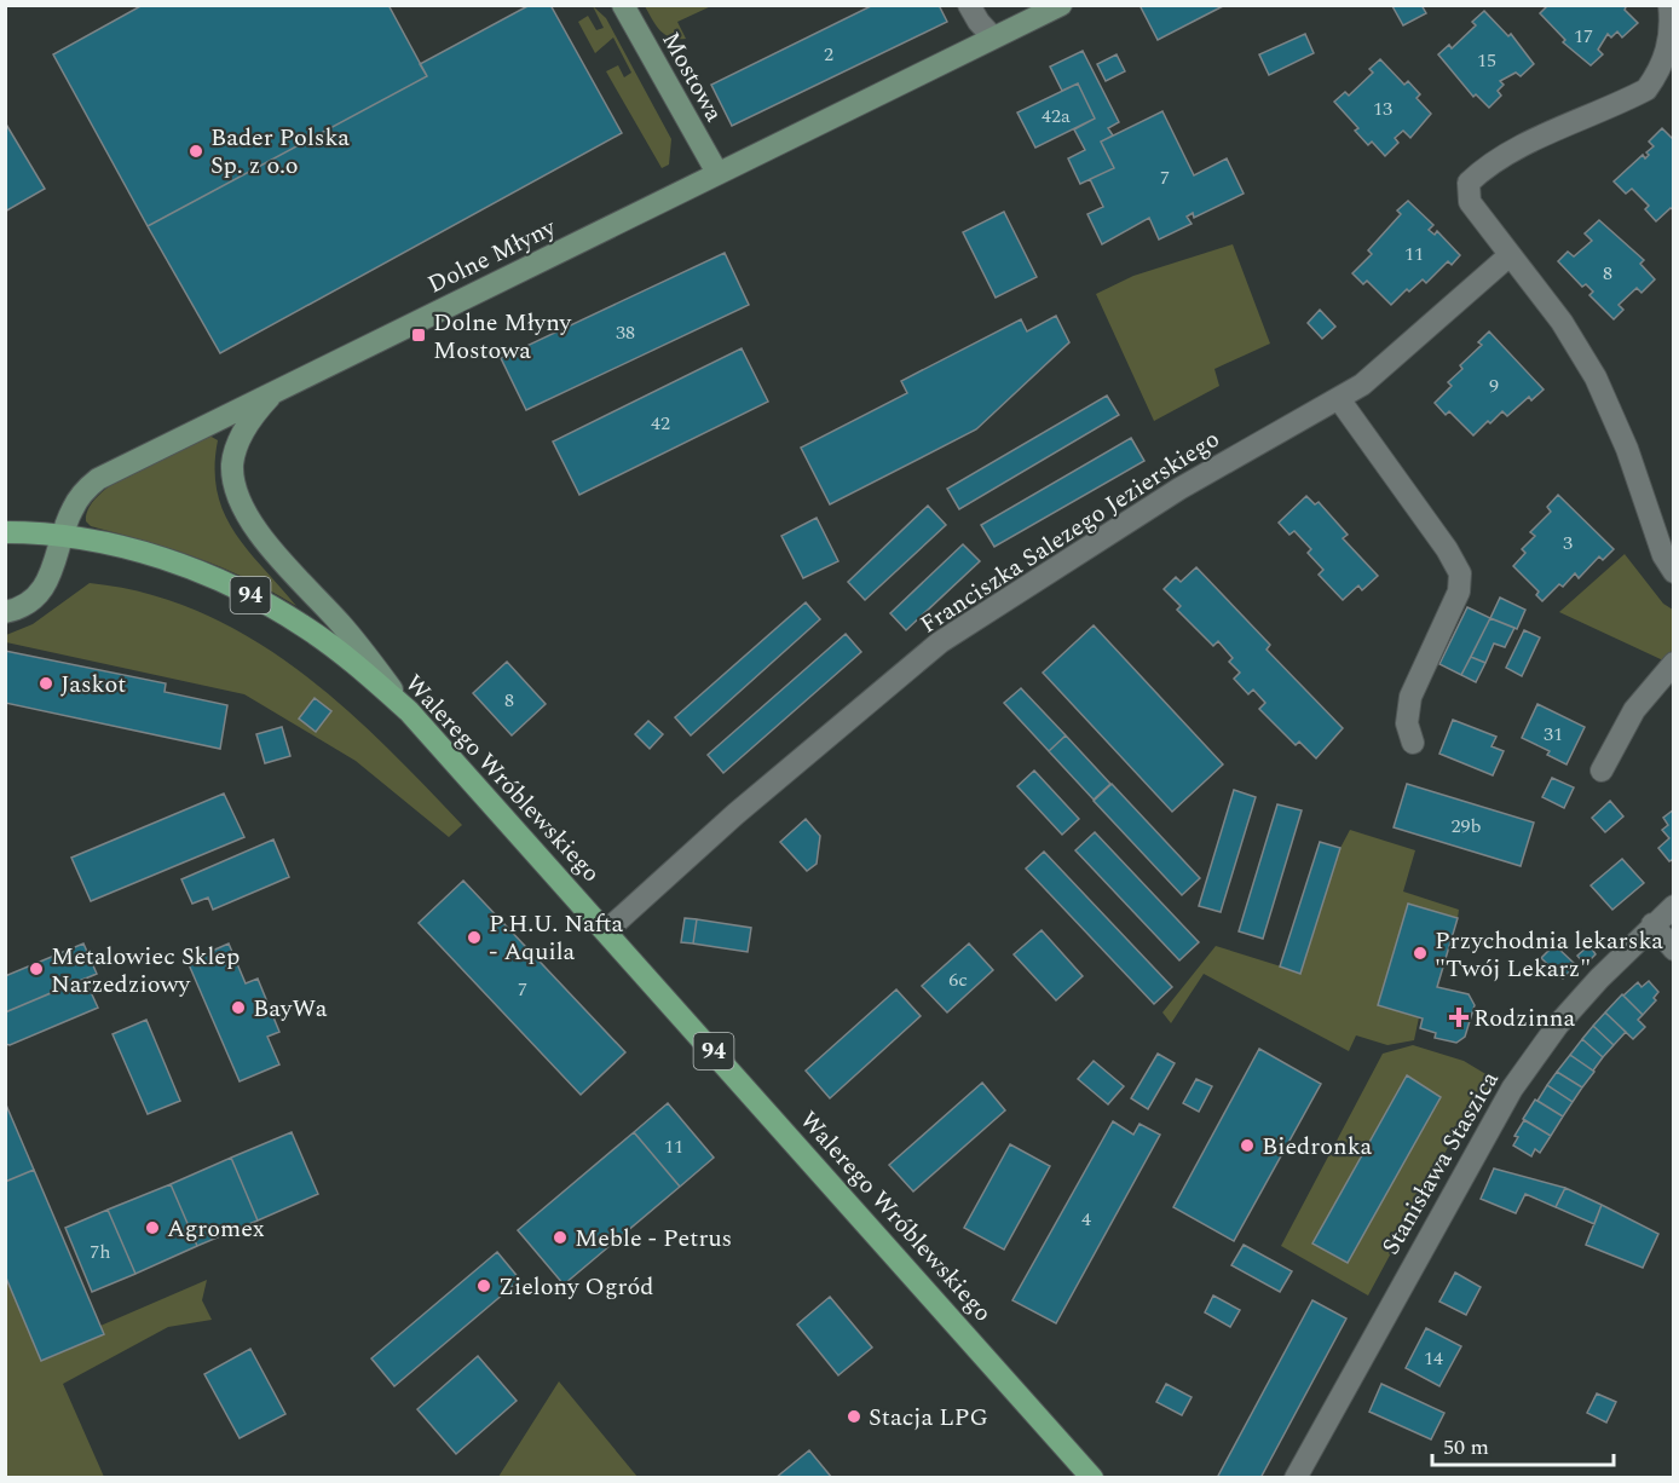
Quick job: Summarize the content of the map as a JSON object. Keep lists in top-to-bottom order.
{
  "streets": {
    "main road": ["94", "Walerego Wróblewskiego"],
    "street": [
      "Mostowa",
      "Dolne Młyny",
      "Franciszka Salezego Jezierskiego",
      "Stanisława Staszica"
    ]
  },
  "crossings": [
    ["Mostowa", "Dolne Młyny"],
    ["Dolne Młyny", "Walerego Wróblewskiego"],
    ["Franciszka Salezego Jezierskiego", "Walerego Wróblewskiego"]
  ],
  "places": {
    "other": [
      "Bader Polska Sp. z o.o",
      "Jaskot",
      "P.H.U. Nafta - Aquila",
      "Przychodnia lekarska \"Twój Lekarz\"",
      "Metalowiec Sklep Narzedziowy",
      "BayWa",
      "Biedronka",
      "Agromex",
      "Meble - Petrus",
      "Zielony Ogród",
      "Stacja LPG"
    ],
    "transit": ["Dolne Młyny Mostowa"],
    "health": ["Rodzinna"]
  },
  "house_numbers": [
    "17",
    "2",
    "15",
    "13",
    "42a",
    "7",
    "11",
    "8",
    "38",
    "9",
    "42",
    "3",
    "8",
    "31",
    "29b",
    "6c",
    "7",
    "11",
    "4",
    "7h",
    "14"
  ],
  "scale_bar": "50 m"
}
